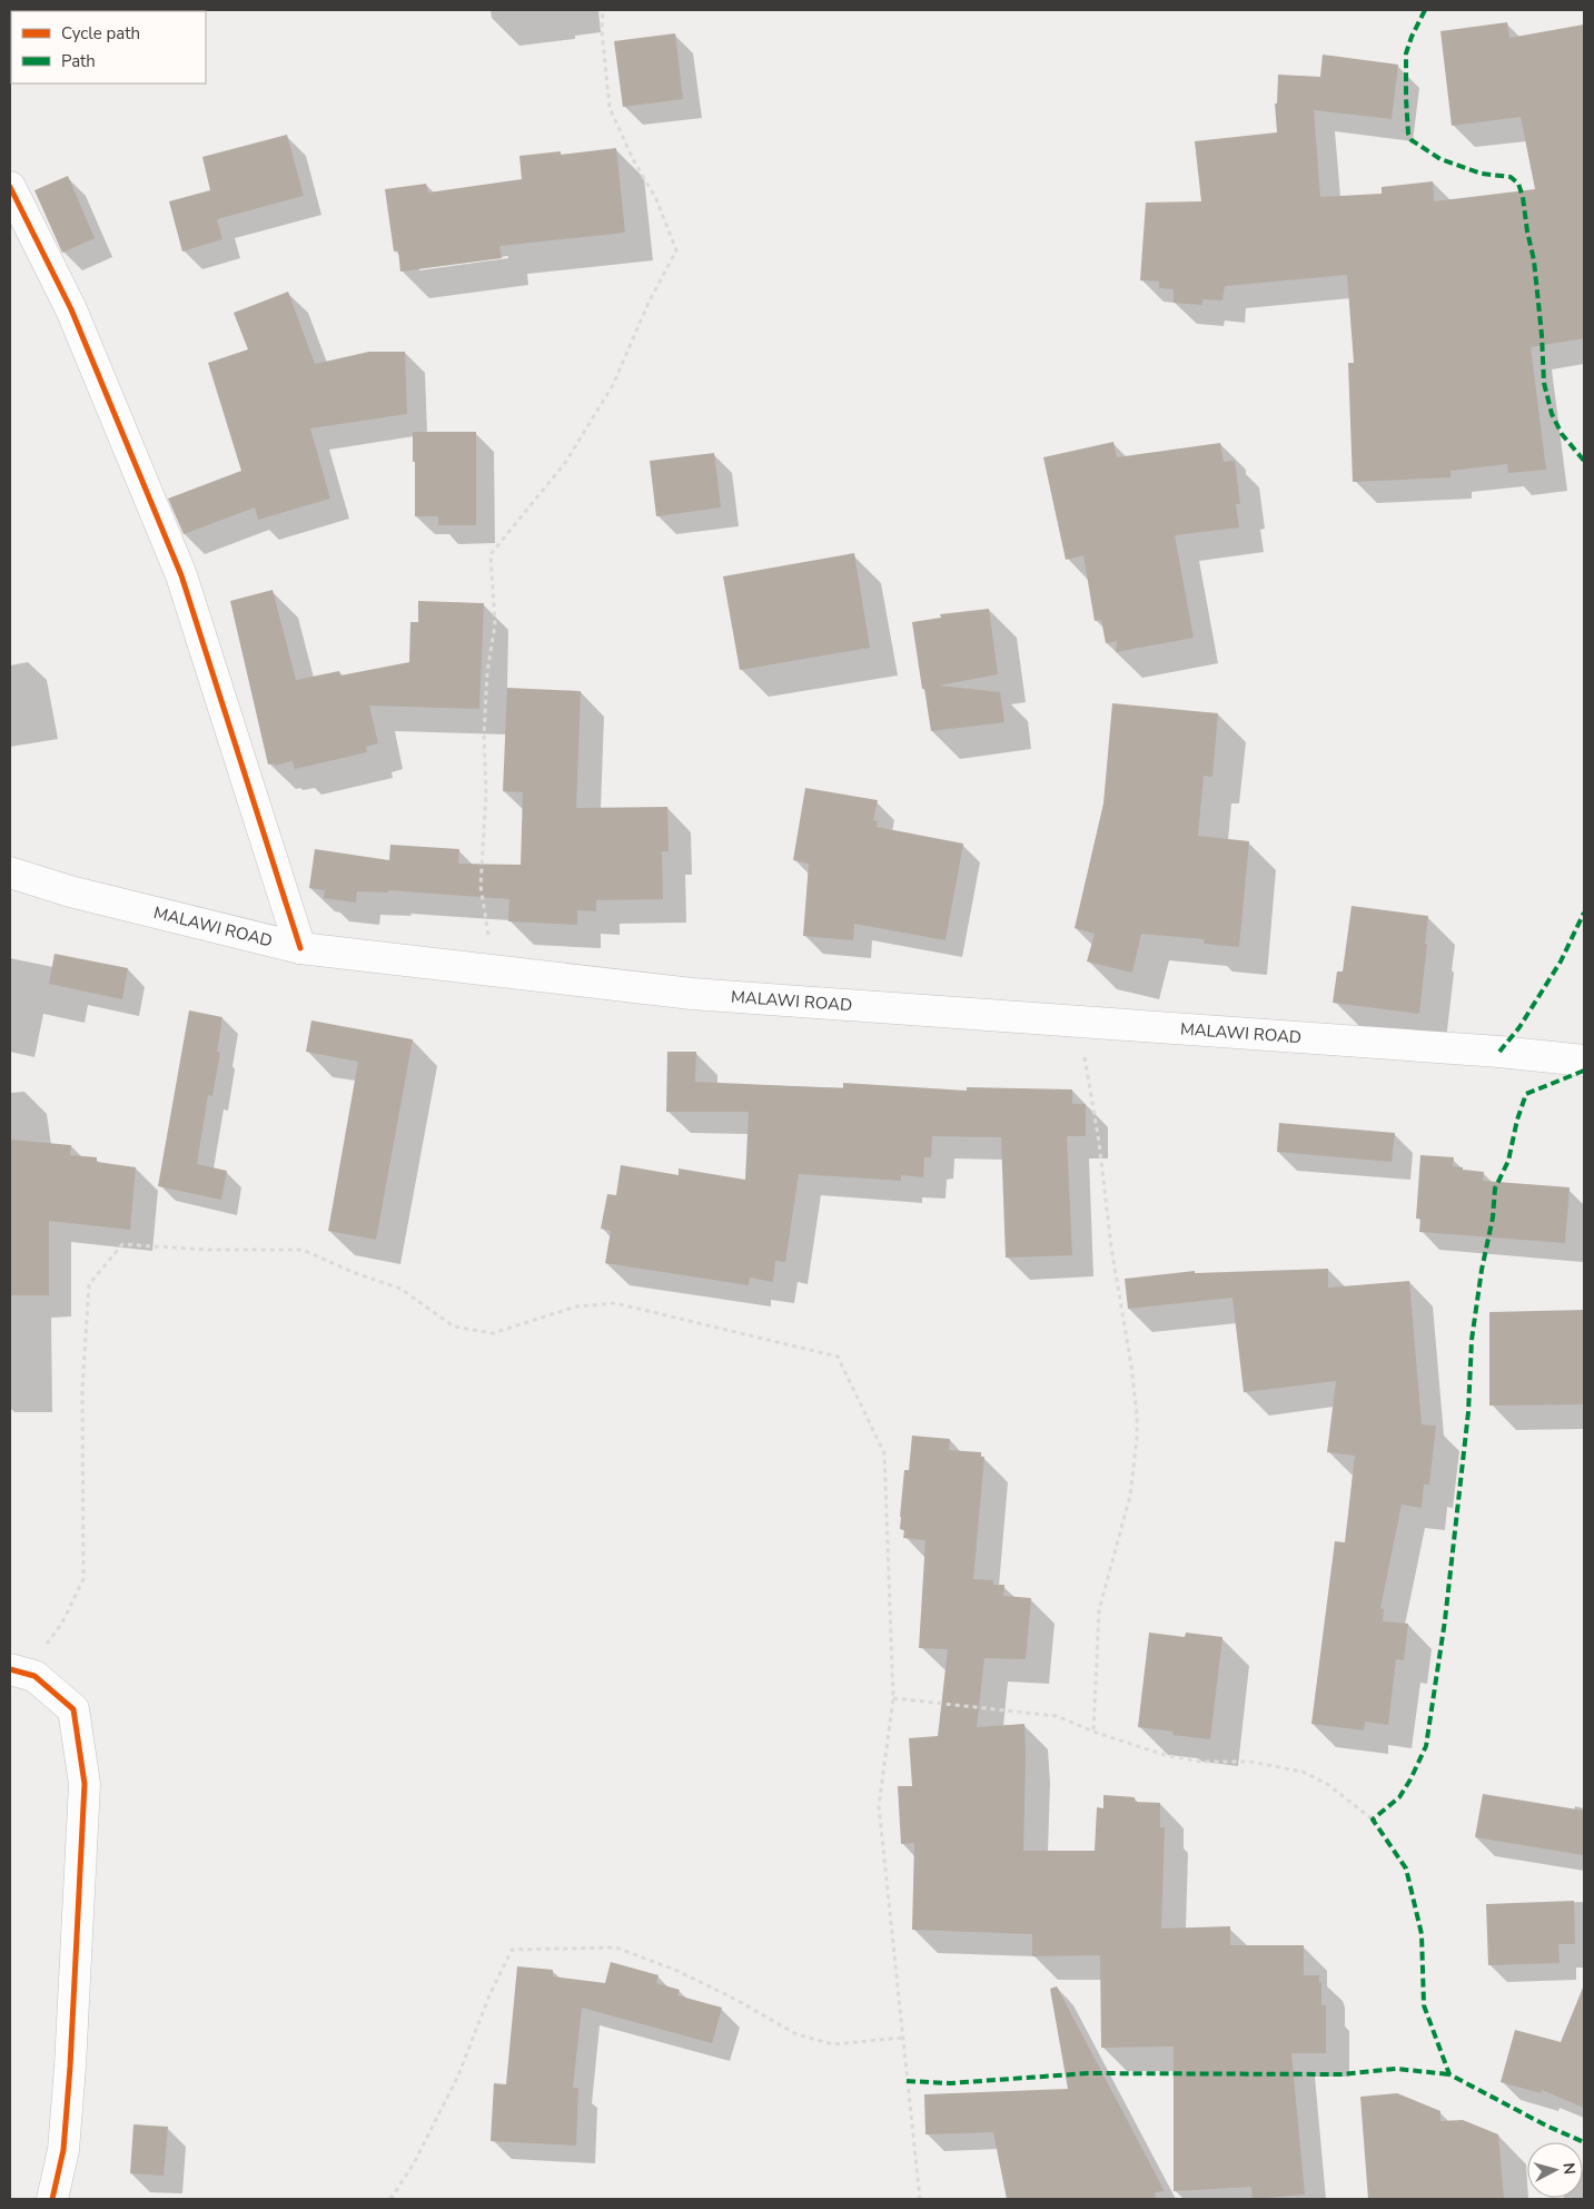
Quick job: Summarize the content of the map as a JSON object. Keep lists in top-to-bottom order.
{
  "streets": {
    "main road": ["MALAWI ROAD"]
  },
  "legend": ["Cycle path", "Path"],
  "north": "right"
}
